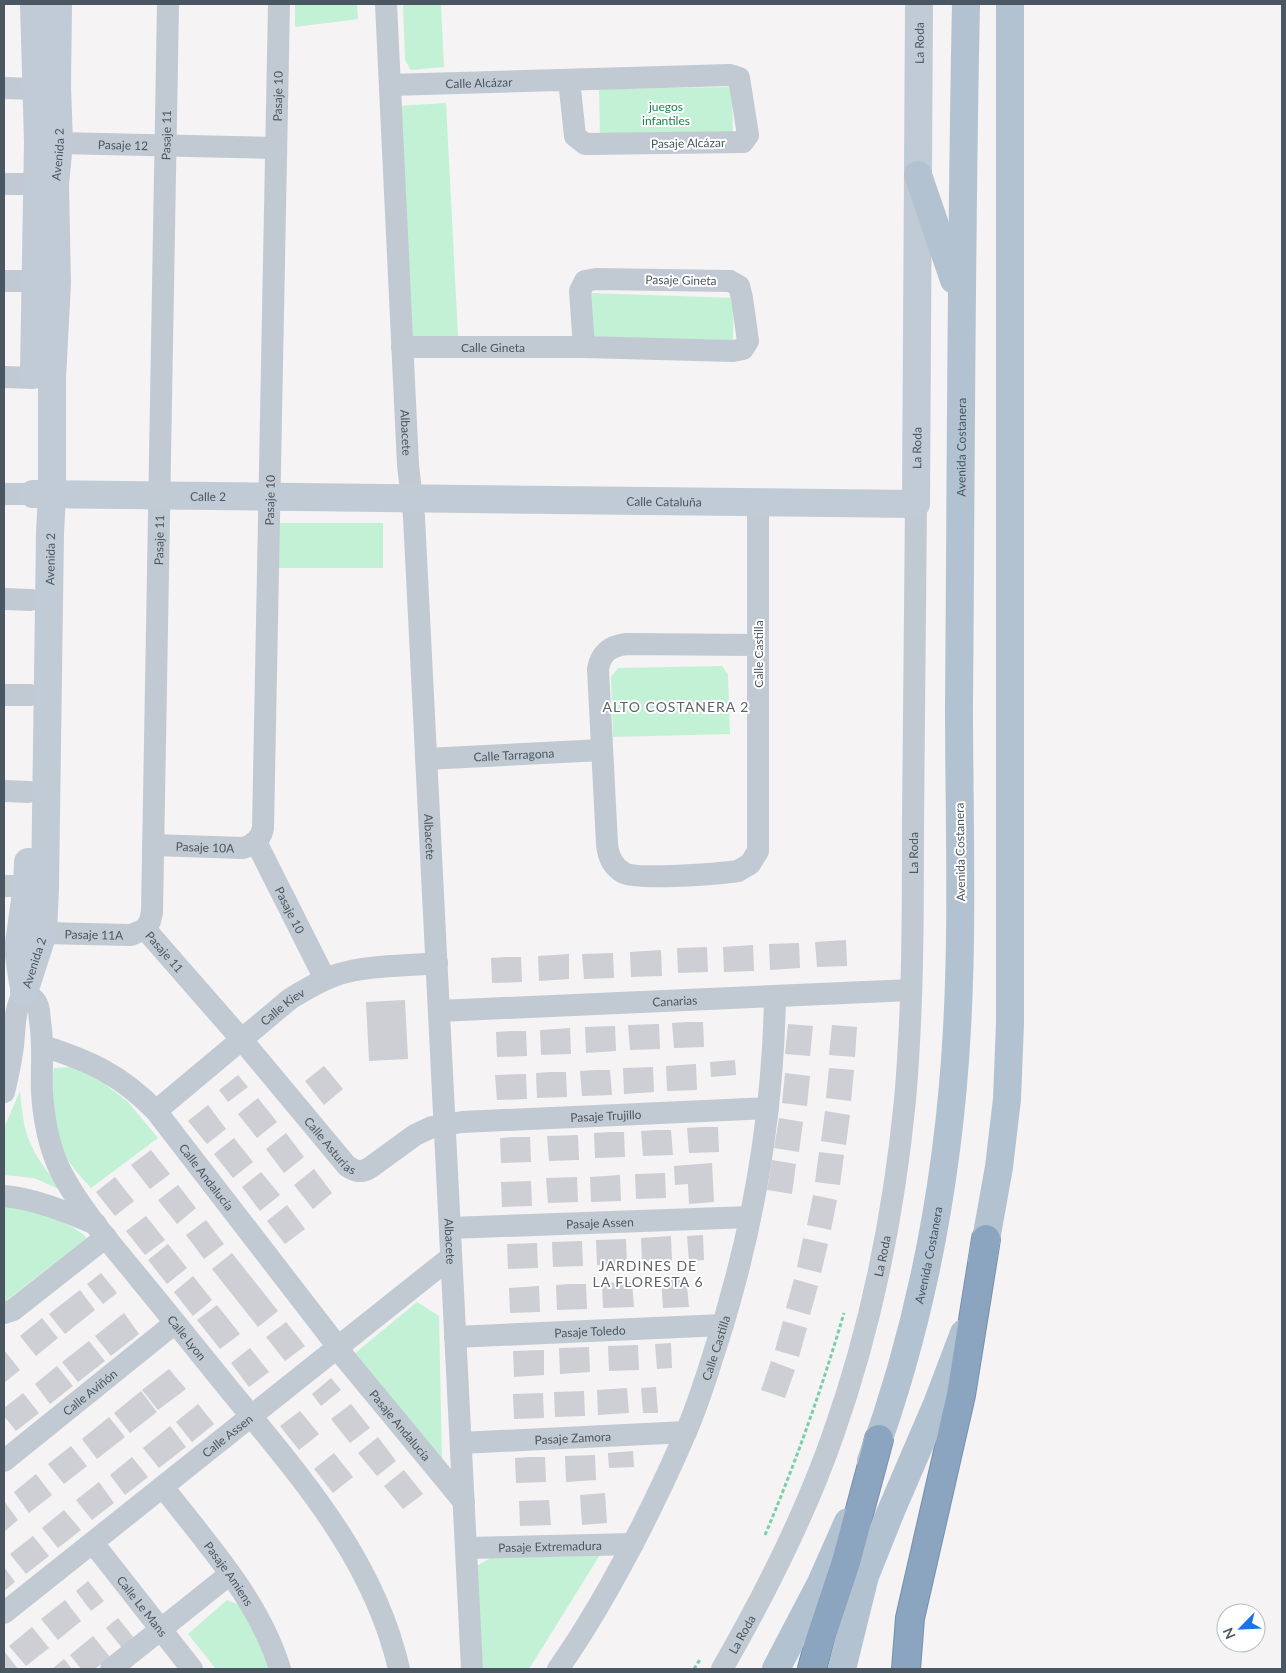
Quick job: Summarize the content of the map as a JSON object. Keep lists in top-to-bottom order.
{
  "streets": {
    "main road": ["Avenida Costanera"],
    "street": [
      "La Roda",
      "Calle Alcázar",
      "Pasaje 10",
      "Pasaje 11",
      "Pasaje Alcázar",
      "Pasaje 12",
      "Avenida 2",
      "Pasaje Gineta",
      "Calle Gineta",
      "Albacete",
      "Calle 2",
      "Calle Cataluña",
      "Calle Castilla",
      "Calle Tarragona",
      "Pasaje 10A",
      "Pasaje 11A",
      "Canarias",
      "Calle Kiev",
      "Pasaje Trujillo",
      "Calle Asturias",
      "Calle Andalucía",
      "Pasaje Assen",
      "Pasaje Toledo",
      "Calle Lyon",
      "Calle Aviñón",
      "Pasaje Andalucía",
      "Calle Assen",
      "Pasaje Zamora",
      "Pasaje Extremadura",
      "Pasaje Amiens",
      "Calle Le Mans"
    ]
  },
  "crossings": [
    ["La Roda", "Calle Cataluña"],
    ["La Roda", "Canarias"],
    ["Calle Alcázar", "Pasaje Alcázar"],
    ["Calle Alcázar", "Albacete"],
    ["Pasaje 10", "Pasaje 12"],
    ["Pasaje 10", "Calle 2"],
    ["Pasaje 10", "Pasaje 10A"],
    ["Pasaje 10", "Calle Kiev"],
    ["Pasaje 11", "Pasaje 12"],
    ["Pasaje 11", "Calle 2"],
    ["Pasaje 11", "Pasaje 10A"],
    ["Pasaje 11", "Pasaje 11A"],
    ["Pasaje 11", "Calle Kiev"],
    ["Pasaje 11", "Calle Asturias"],
    ["Pasaje 12", "Avenida 2"],
    ["Avenida 2", "Calle 2"],
    ["Avenida 2", "Pasaje 11A"],
    ["Avenida 2", "Calle Lyon"],
    ["Pasaje Gineta", "Calle Gineta"],
    ["Calle Gineta", "Albacete"],
    ["Albacete", "Calle 2"],
    ["Albacete", "Calle Cataluña"],
    ["Albacete", "Calle Tarragona"],
    ["Albacete", "Canarias"],
    ["Albacete", "Calle Kiev"],
    ["Albacete", "Pasaje Trujillo"],
    ["Albacete", "Calle Asturias"],
    ["Albacete", "Pasaje Assen"],
    ["Albacete", "Pasaje Toledo"],
    ["Albacete", "Pasaje Andalucía"],
    ["Albacete", "Calle Assen"],
    ["Albacete", "Pasaje Zamora"],
    ["Albacete", "Pasaje Extremadura"],
    ["Calle 2", "Calle Cataluña"],
    ["Calle Cataluña", "Calle Castilla"],
    ["Calle Castilla", "Calle Tarragona"],
    ["Calle Castilla", "Canarias"],
    ["Calle Castilla", "Pasaje Trujillo"],
    ["Calle Castilla", "Pasaje Assen"],
    ["Calle Castilla", "Pasaje Toledo"],
    ["Calle Castilla", "Pasaje Zamora"],
    ["Calle Castilla", "Pasaje Extremadura"],
    ["Calle Kiev", "Calle Asturias"],
    ["Calle Kiev", "Calle Andalucía"],
    ["Pasaje Trujillo", "Calle Asturias"],
    ["Calle Andalucía", "Calle Lyon"],
    ["Calle Andalucía", "Pasaje Andalucía"],
    ["Calle Andalucía", "Calle Assen"],
    ["Calle Lyon", "Calle Aviñón"],
    ["Calle Lyon", "Calle Assen"],
    ["Pasaje Andalucía", "Calle Assen"],
    ["Calle Assen", "Pasaje Amiens"],
    ["Calle Assen", "Calle Le Mans"]
  ],
  "districts": ["ALTO COSTANERA 2", "JARDINES DE LA FLORESTA 6"],
  "parks": ["juegos infantiles"],
  "north": "bottom left"
}
